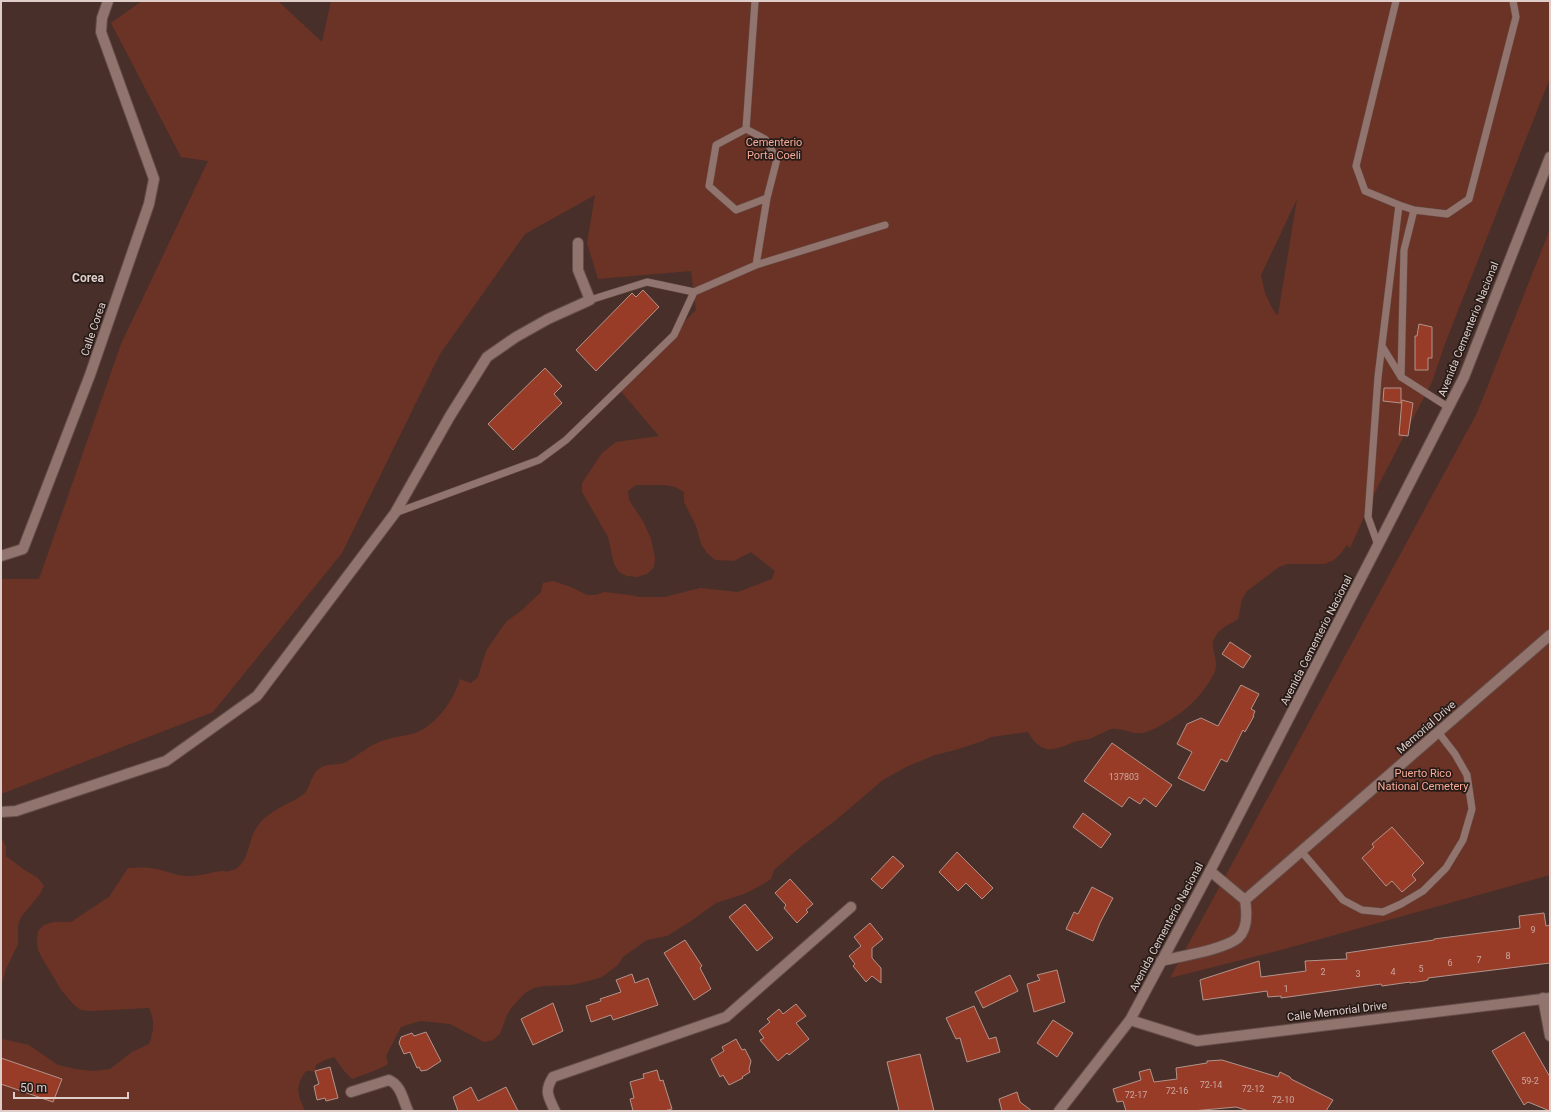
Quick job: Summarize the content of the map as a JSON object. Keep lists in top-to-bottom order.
{
  "streets": {
    "street": [
      "Calle Corea",
      "Avenida Cementerio Nacional",
      "Memorial Drive",
      "Calle Memorial Drive"
    ]
  },
  "crossings": [
    ["Avenida Cementerio Nacional", "Calle Memorial Drive"]
  ],
  "districts": ["Corea"],
  "parks": ["Cementerio Porta Coeli", "Puerto Rico National Cemetery"],
  "house_numbers": [
    "137803",
    "9",
    "8",
    "7",
    "6",
    "5",
    "2",
    "4",
    "3",
    "1",
    "59-2",
    "72-14",
    "72-12",
    "72-16",
    "72-17",
    "72-10"
  ],
  "scale_bar": "50 m"
}
